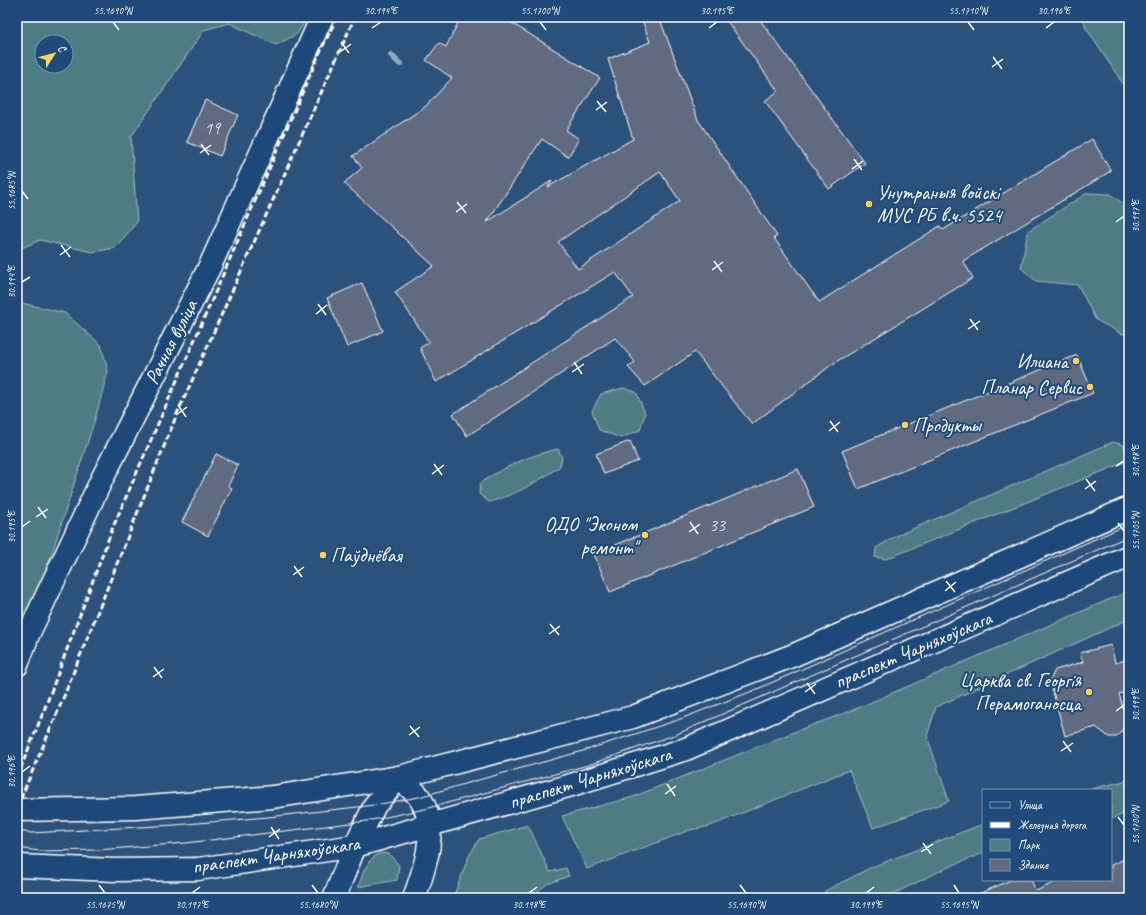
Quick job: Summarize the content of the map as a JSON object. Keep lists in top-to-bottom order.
{
  "streets": {
    "main road": ["Рачная вуліца", "праспект Чарняхоўскага"]
  },
  "places": [
    "Унутраныя войскі МУС РБ в.ч. 5524",
    "Илиана",
    "Планар Сервис",
    "Продукты",
    "ОДО \"Эконом ремонт\"",
    "Паўднёвая",
    "Царква св. Георгія Перамоганосца"
  ],
  "house_numbers": ["19", "33"],
  "legend": [
    "Улица",
    "Железная дорога",
    "Парк",
    "Здание"
  ],
  "north": "top right",
  "coordinates": [
    "55.1690°N",
    "30.194°E",
    "55.1700°N",
    "30.195°E",
    "55.1710°N",
    "30.196°E",
    "55.1685°N",
    "30.197°E",
    "30.198°E",
    "55.1705°N",
    "30.199°E",
    "55.1675°N",
    "55.1680°N",
    "55.1695°N"
  ]
}
